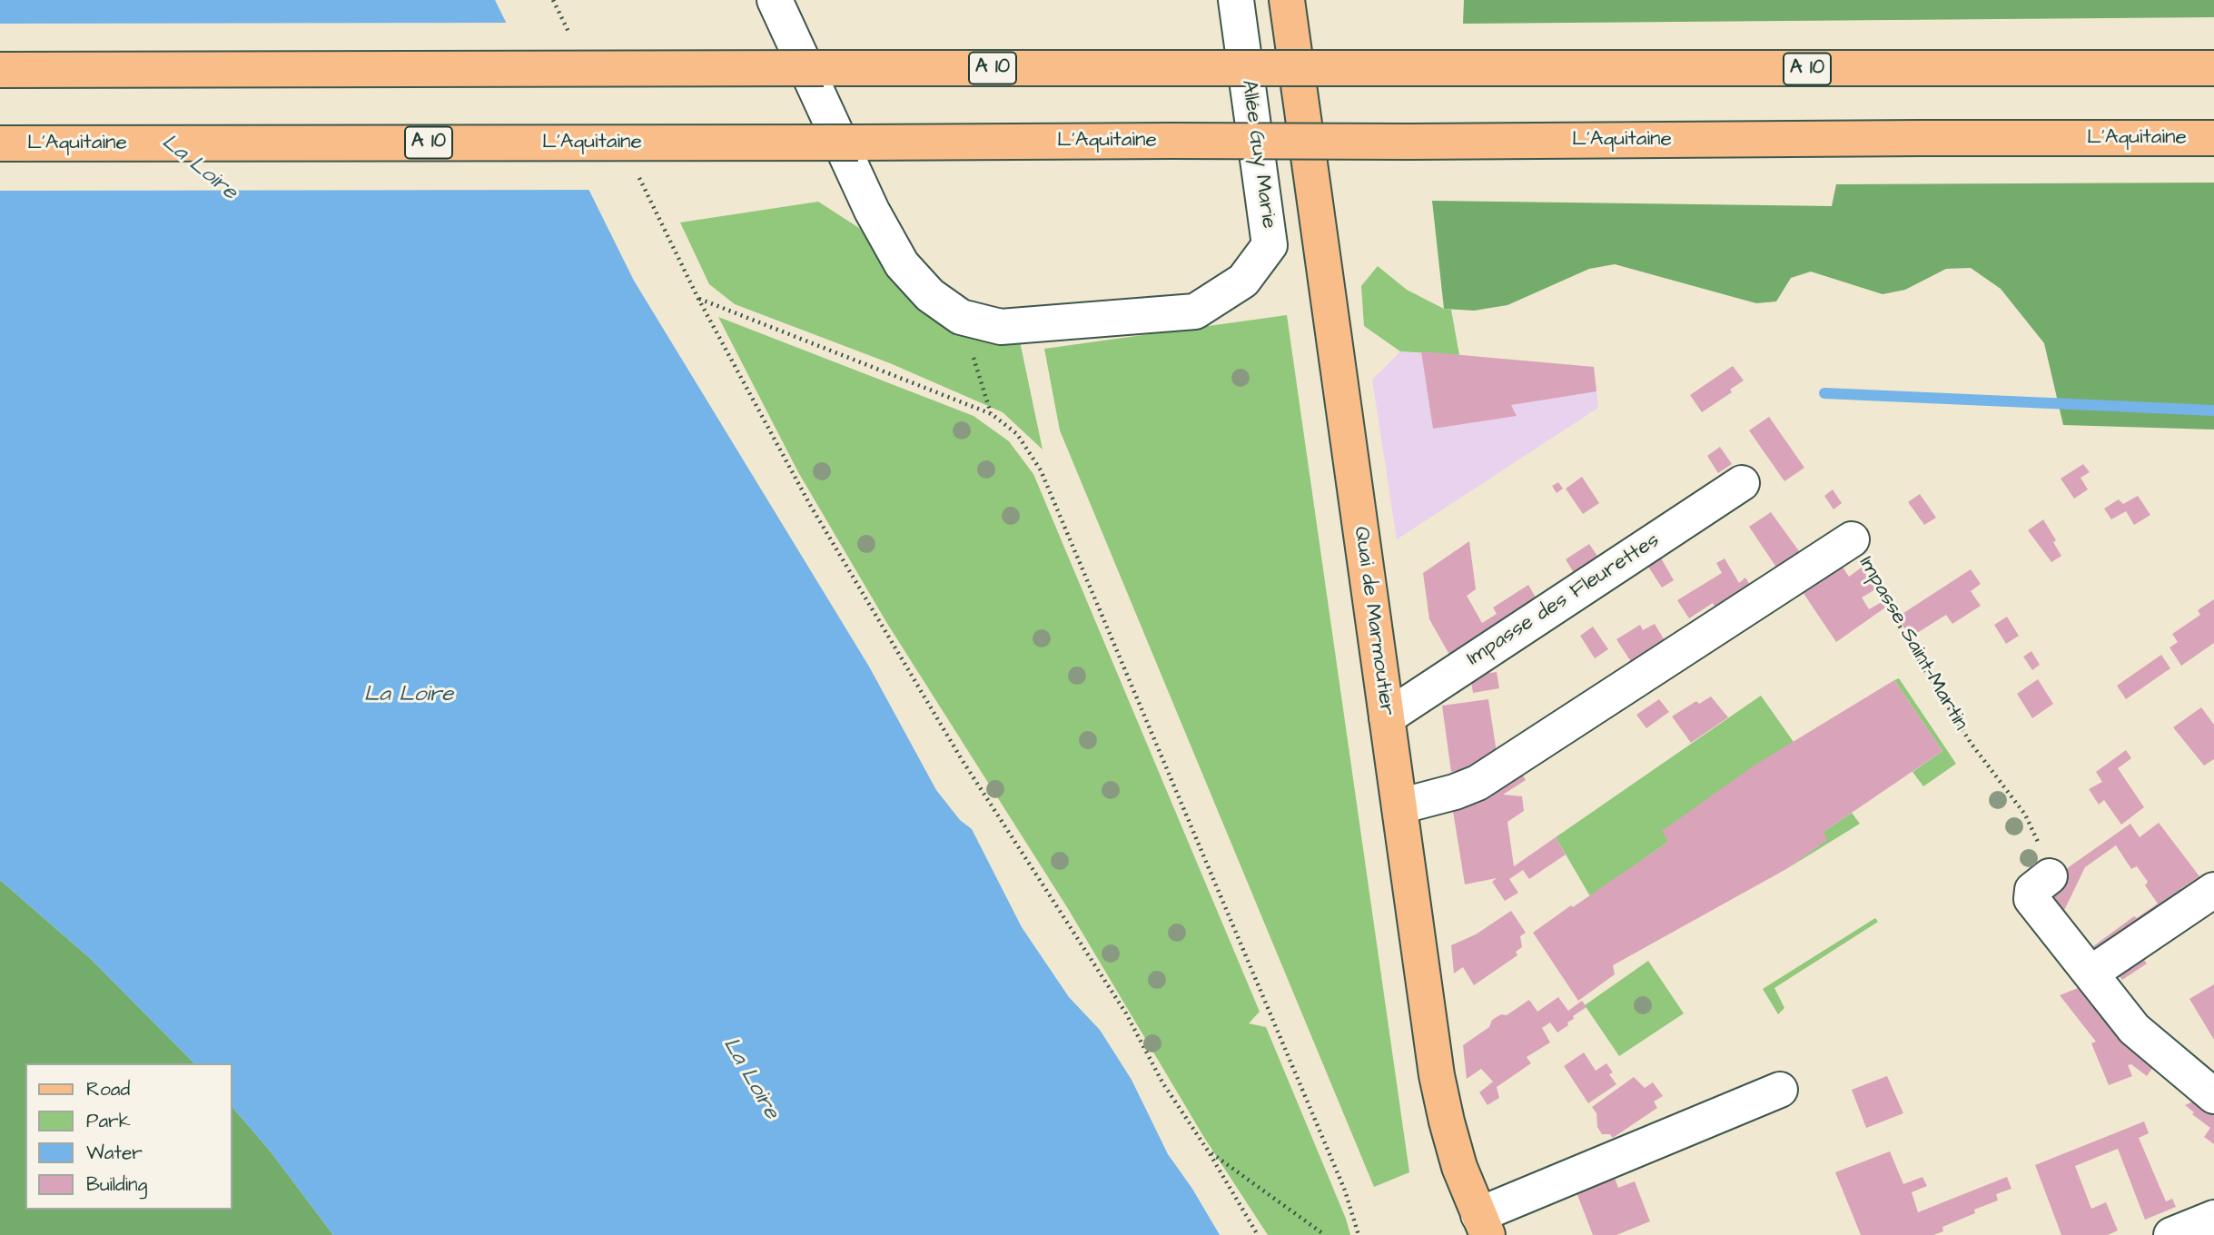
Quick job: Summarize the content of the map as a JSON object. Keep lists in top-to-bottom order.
{
  "streets": {
    "main road": ["A 10", "L'Aquitaine", "Quai de Marmoutier"],
    "street": ["Allée Guy Marie", "Impasse des Fleurettes", "Impasse Saint-Martin"]
  },
  "crossings": [
    ["Impasse des Fleurettes", "Quai de Marmoutier"],
    ["Quai de Marmoutier", "Impasse Saint-Martin"]
  ],
  "water": ["La Loire"],
  "legend": [
    "Road",
    "Park",
    "Water",
    "Building"
  ]
}
